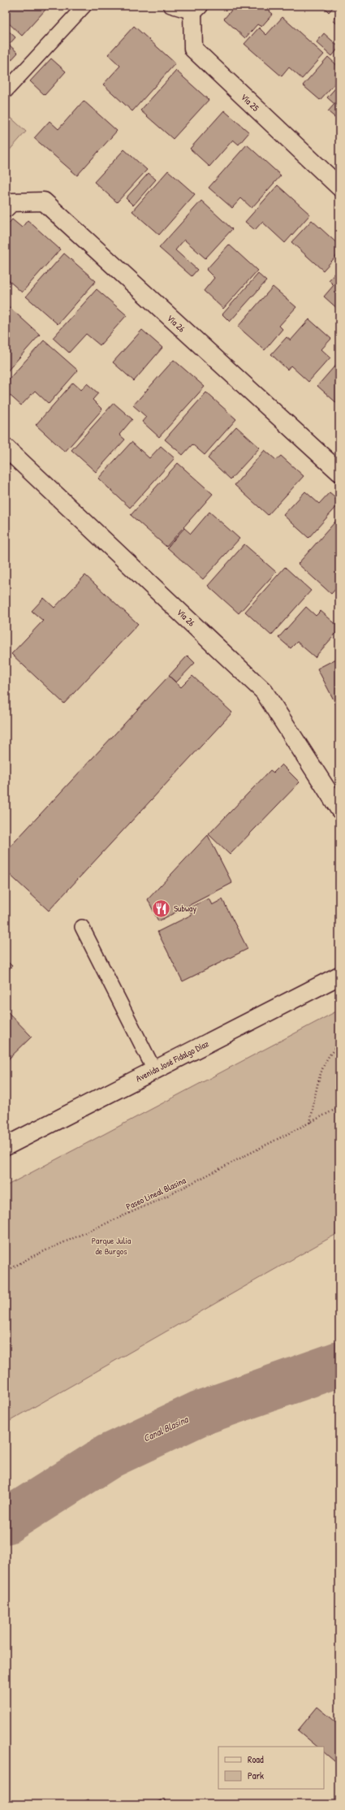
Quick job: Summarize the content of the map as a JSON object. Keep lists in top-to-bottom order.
{
  "streets": {
    "street": ["Vía 25", "Vía 26", "Avenida José Fidalgo Díaz"],
    "path": ["Paseo Lineal Blasina"]
  },
  "water": ["Canal Blasina"],
  "parks": ["Parque Julia de Burgos"],
  "places": {
    "restaurant": ["Subway"]
  },
  "legend": ["Road", "Park"]
}
